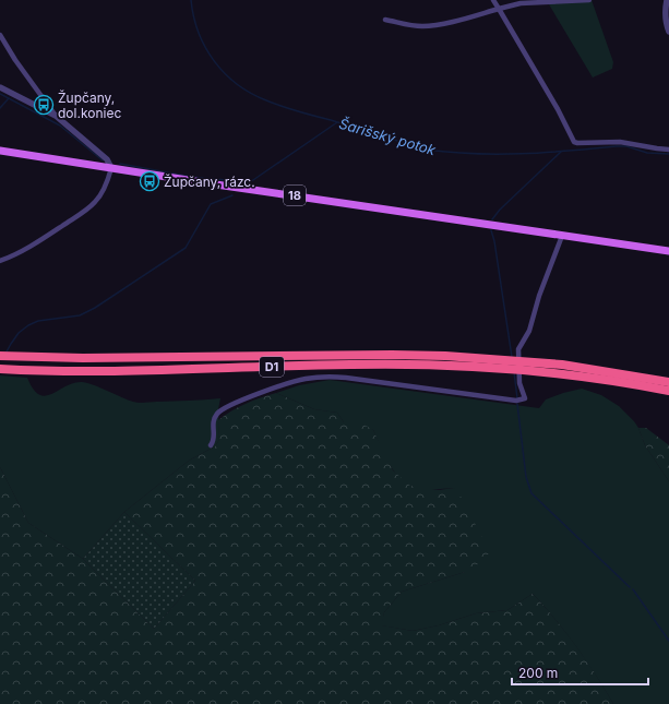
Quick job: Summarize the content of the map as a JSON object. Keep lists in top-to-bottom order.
{
  "streets": {
    "highway": ["D1"],
    "main road": ["18"]
  },
  "water": ["Šarišský potok"],
  "places": {
    "bus stop": ["Župčany, dol.koniec", "Župčany, rázc."]
  },
  "scale_bar": "200 m"
}
